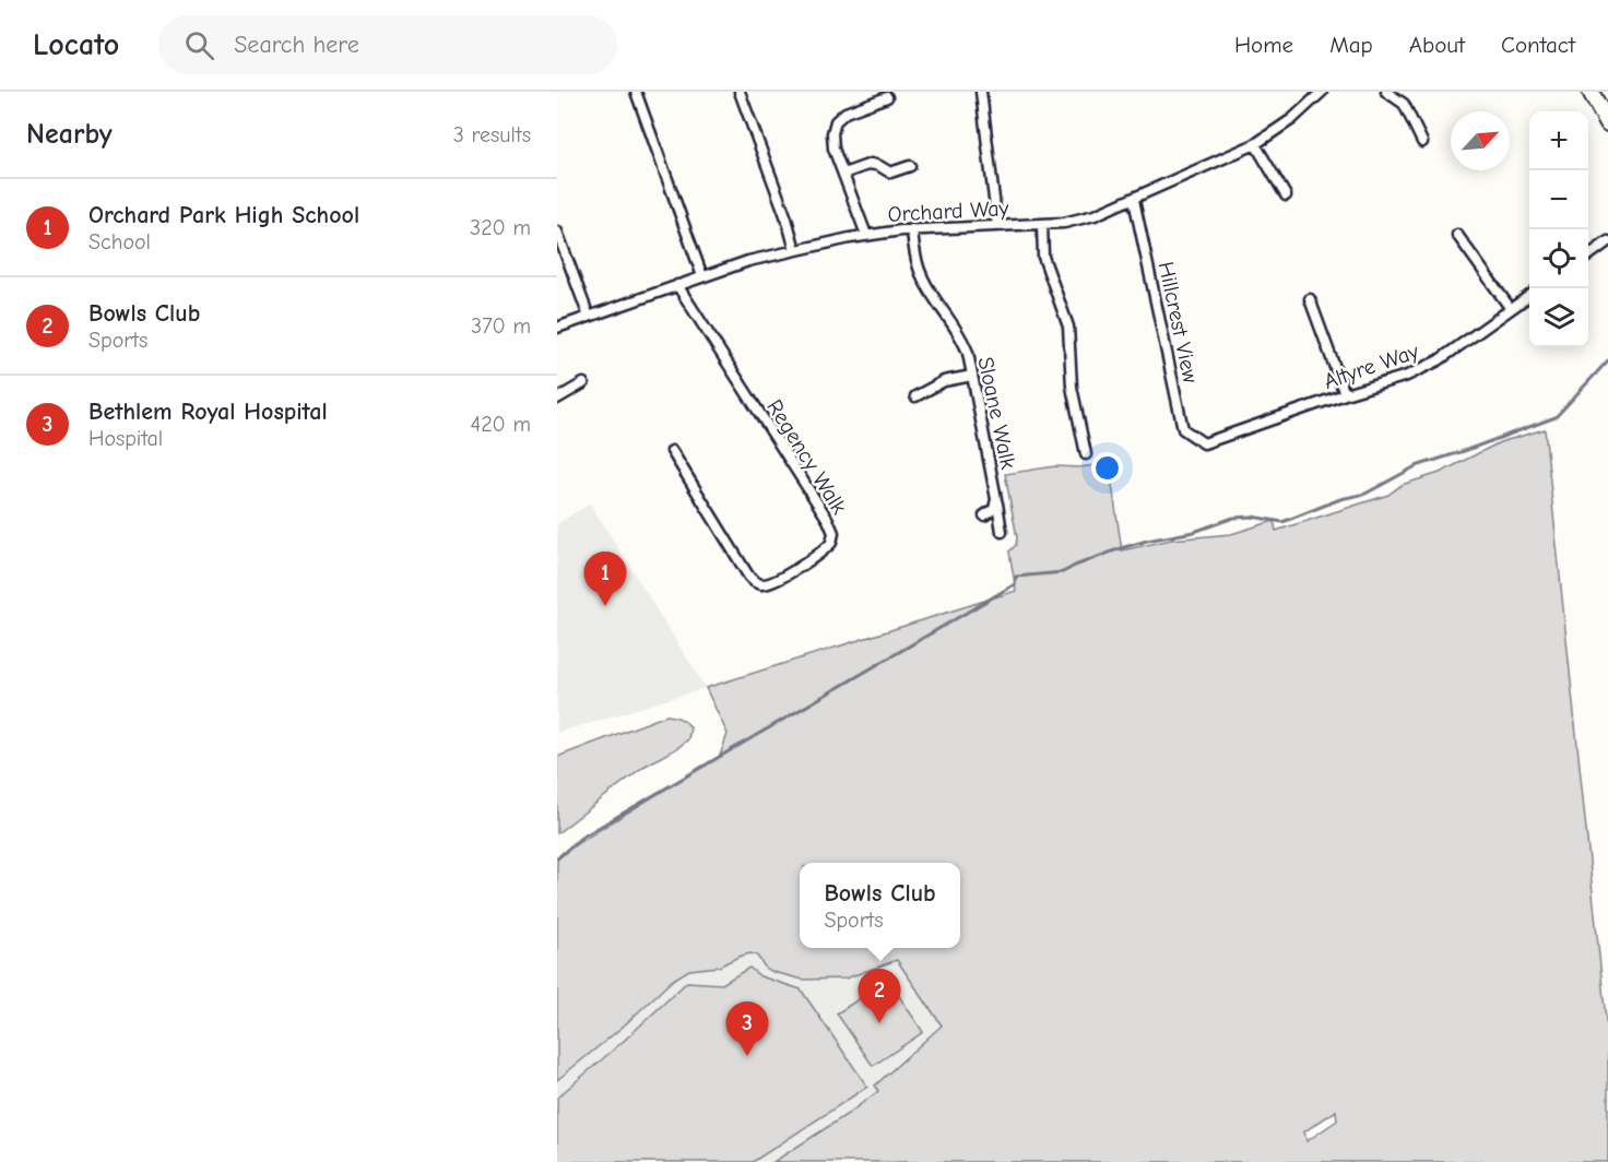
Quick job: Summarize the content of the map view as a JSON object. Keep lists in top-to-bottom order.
{
  "streets": {
    "street": [
      "Orchard Way",
      "Hillcrest View",
      "Altyre Way",
      "Sloane Walk",
      "Regency Walk"
    ]
  },
  "crossings": [
    ["Orchard Way", "Hillcrest View"],
    ["Orchard Way", "Sloane Walk"],
    ["Orchard Way", "Regency Walk"],
    ["Hillcrest View", "Altyre Way"]
  ],
  "north": "top right",
  "page": {
    "header": "Locato",
    "search": "Search here",
    "nav": [
      "Home",
      "Map",
      "About",
      "Contact"
    ],
    "heading": ["Nearby", "3 results"],
    "map_buttons": ["+", "−"],
    "list": [
      {
        "mark": "1",
        "name": "Orchard Park High School",
        "note": "School",
        "value": "320 m"
      },
      {
        "mark": "2",
        "name": "Bowls Club",
        "note": "Sports",
        "value": "370 m"
      },
      {
        "mark": "3",
        "name": "Bethlem Royal Hospital",
        "note": "Hospital",
        "value": "420 m"
      }
    ],
    "pins": ["1", "2", "3"],
    "popup": ["Bowls Club", "Sports"]
  }
}
